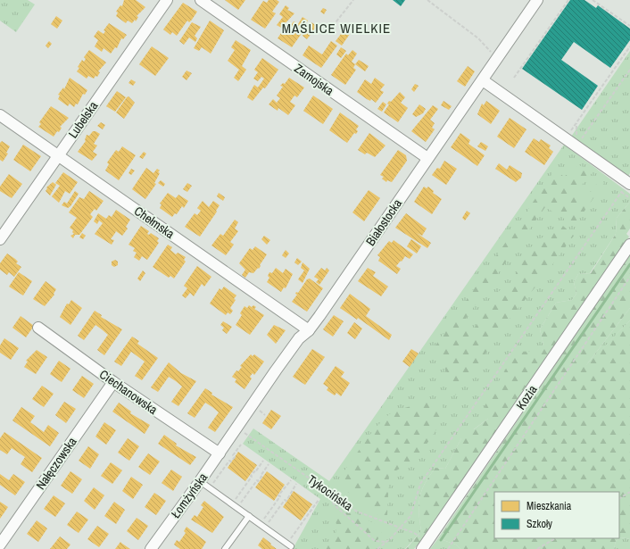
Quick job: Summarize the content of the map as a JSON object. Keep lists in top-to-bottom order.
{
  "streets": {
    "street": [
      "Zamojska",
      "Lubelska",
      "Chełmska",
      "Białostocka",
      "Ciechanowska",
      "Kozia",
      "Nałęczowska",
      "Łomżyńska"
    ],
    "path": ["Tykocińska"]
  },
  "crossings": [
    ["Zamojska", "Białostocka"],
    ["Lubelska", "Chełmska"],
    ["Chełmska", "Białostocka"],
    ["Białostocka", "Łomżyńska"],
    ["Ciechanowska", "Nałęczowska"],
    ["Ciechanowska", "Łomżyńska"],
    ["Kozia", "Tykocińska"]
  ],
  "districts": ["MAŚLICE WIELKIE"],
  "legend": ["Mieszkania", "Szkoły"]
}
